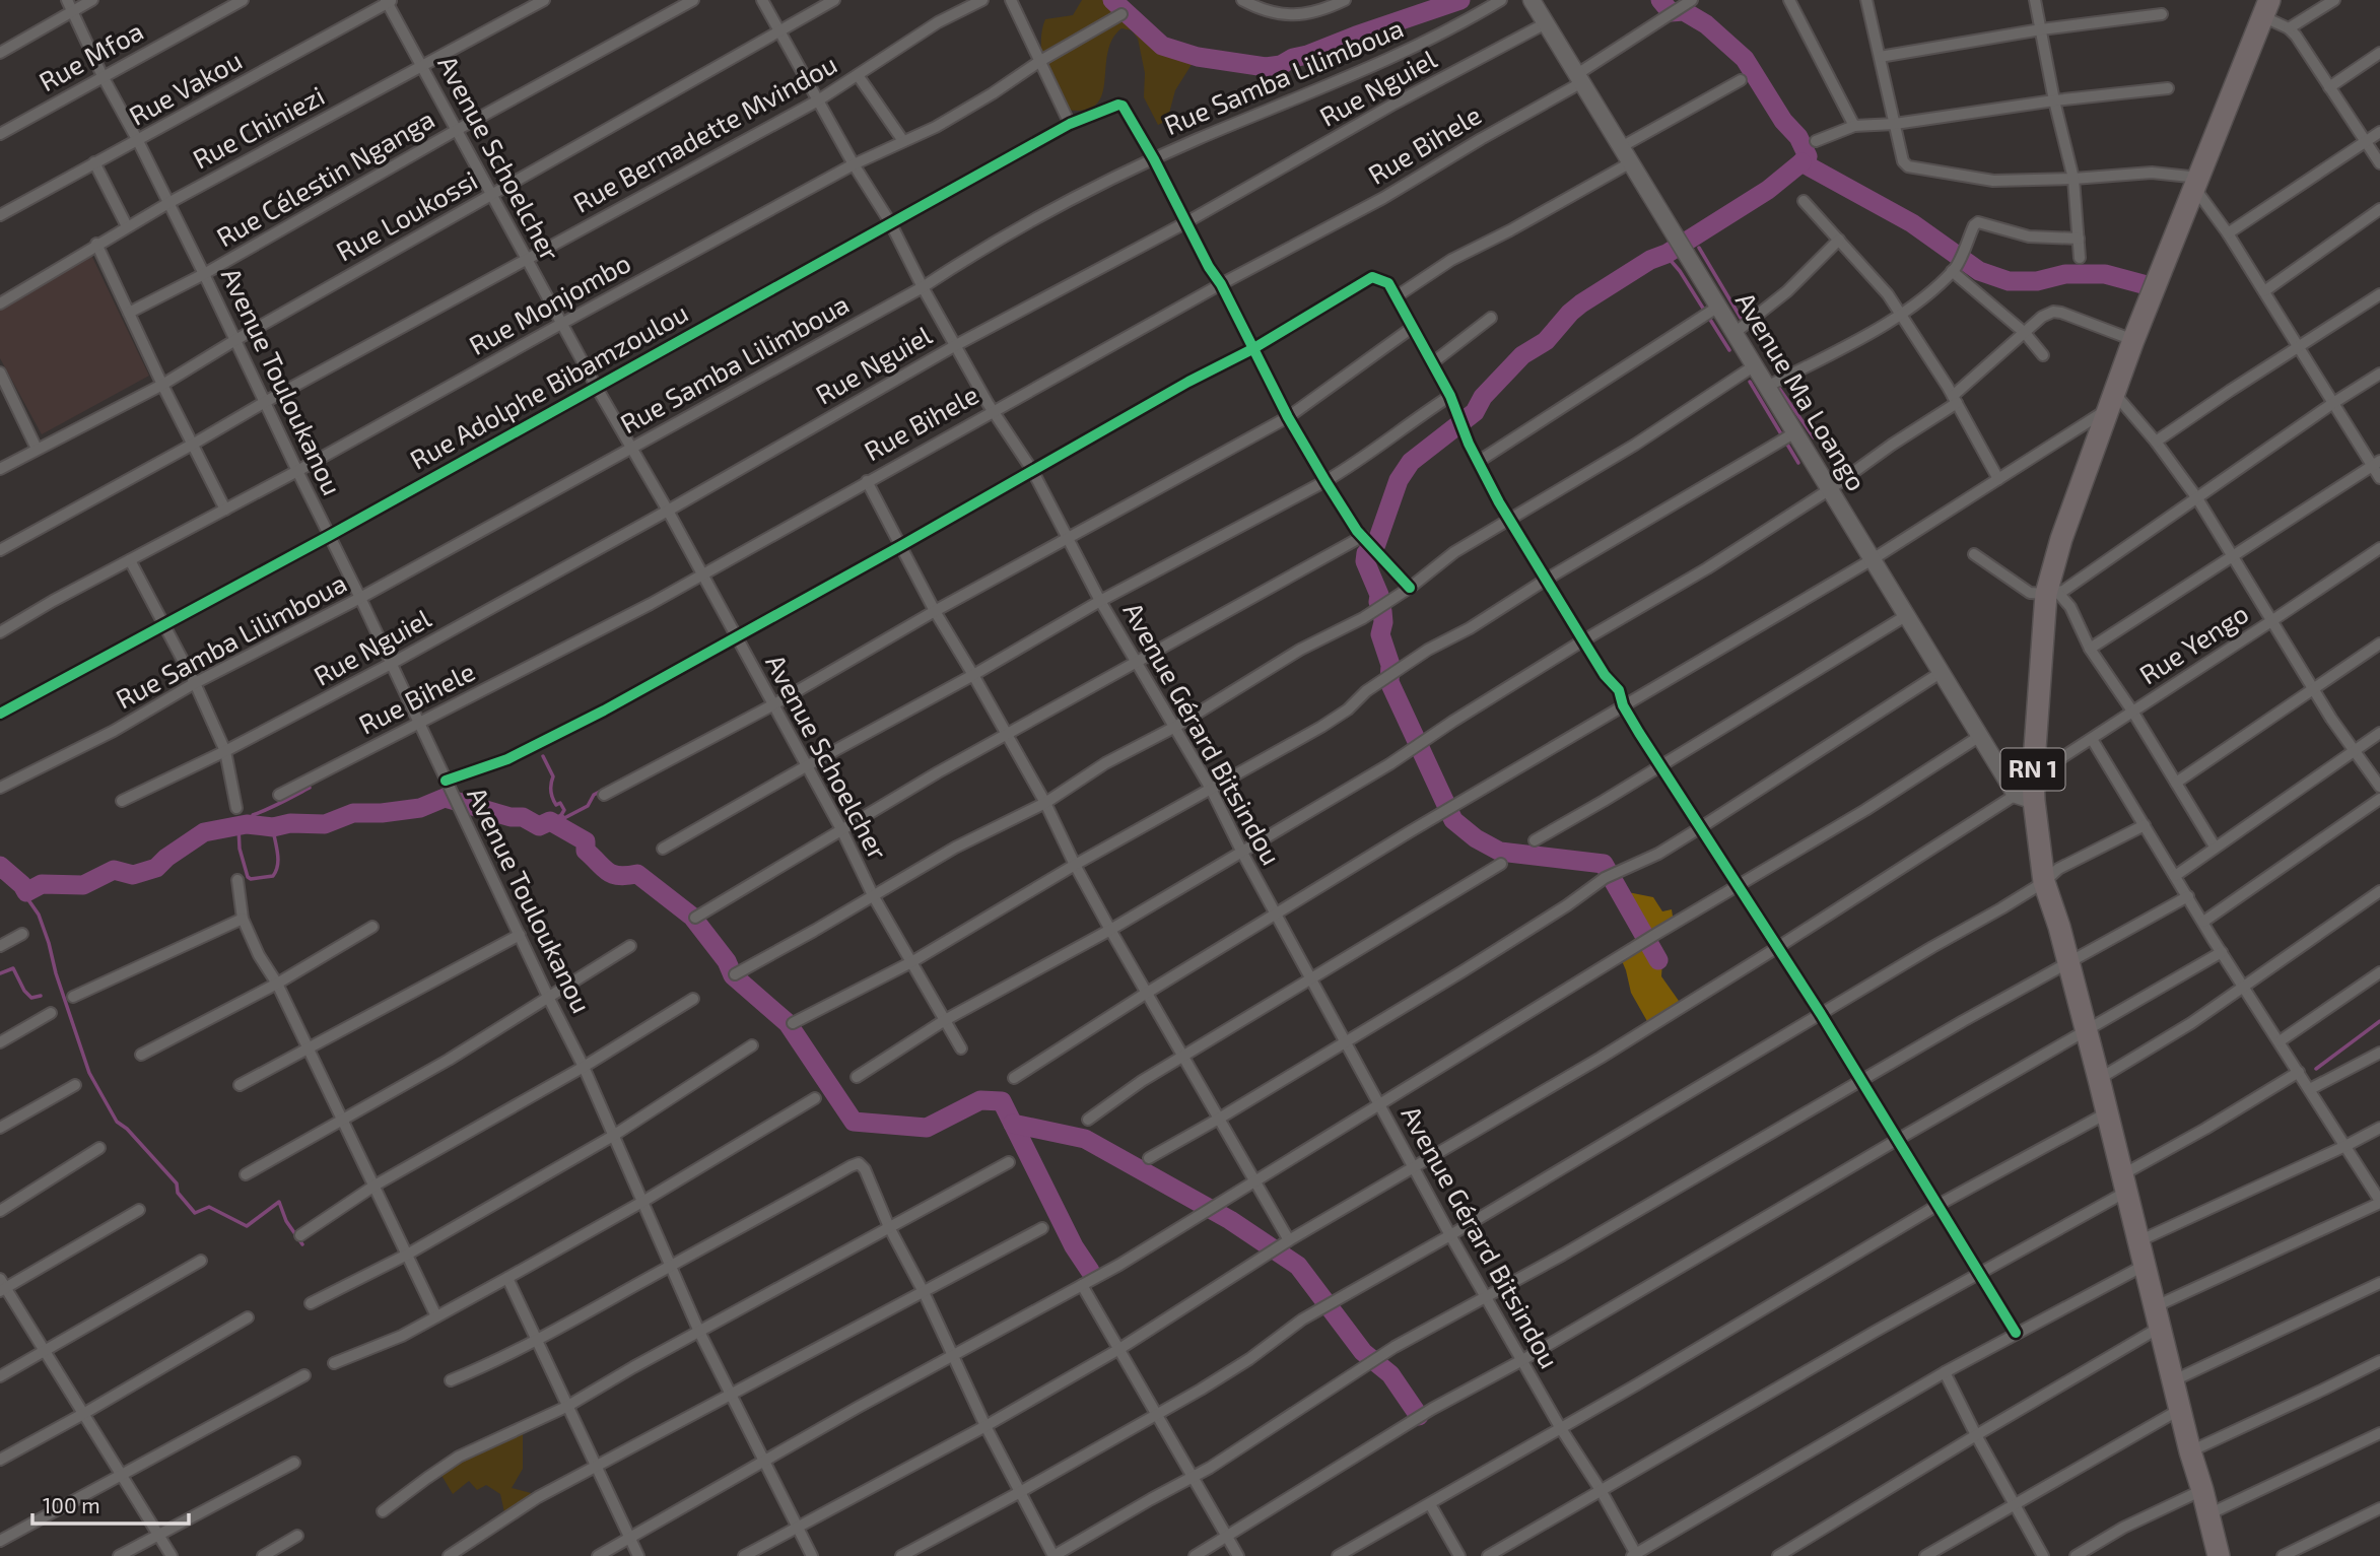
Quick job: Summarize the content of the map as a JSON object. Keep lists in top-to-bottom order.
{
  "streets": {
    "highway": ["RN 1"],
    "main road": ["Avenue Ma Loango"],
    "street": [
      "Rue Mfoa",
      "Rue Samba Lilimboua",
      "Rue Vakou",
      "Rue Nguiel",
      "Rue Chiniezi",
      "Rue Bernadette Mvindou",
      "Rue Bihele",
      "Avenue Schoelcher",
      "Rue Célestin Nganga",
      "Rue Loukossi",
      "Rue Monjombo",
      "Avenue Touloukanou",
      "Rue Adolphe Bibamzoulou",
      "Rue Yengo",
      "Avenue Gérard Bitsindou"
    ]
  },
  "crossings": [
    ["Rue Mfoa", "Avenue Touloukanou"],
    ["Rue Samba Lilimboua", "Avenue Schoelcher"],
    ["Rue Samba Lilimboua", "Avenue Touloukanou"],
    ["Rue Samba Lilimboua", "Rue Adolphe Bibamzoulou"],
    ["Rue Samba Lilimboua", "Avenue Gérard Bitsindou"],
    ["Rue Vakou", "Avenue Schoelcher"],
    ["Rue Vakou", "Avenue Touloukanou"],
    ["Rue Nguiel", "Avenue Schoelcher"],
    ["Rue Nguiel", "Avenue Touloukanou"],
    ["Rue Nguiel", "Avenue Ma Loango"],
    ["Rue Nguiel", "Avenue Gérard Bitsindou"],
    ["Rue Chiniezi", "Avenue Schoelcher"],
    ["Rue Chiniezi", "Avenue Touloukanou"],
    ["Rue Bernadette Mvindou", "Avenue Schoelcher"],
    ["Rue Bernadette Mvindou", "Avenue Touloukanou"],
    ["Rue Bernadette Mvindou", "Avenue Gérard Bitsindou"],
    ["Rue Bihele", "Avenue Schoelcher"],
    ["Rue Bihele", "Avenue Touloukanou"],
    ["Rue Bihele", "Avenue Ma Loango"],
    ["Rue Bihele", "Avenue Gérard Bitsindou"],
    ["Avenue Schoelcher", "Rue Célestin Nganga"],
    ["Avenue Schoelcher", "Rue Loukossi"],
    ["Avenue Schoelcher", "Rue Monjombo"],
    ["Avenue Schoelcher", "Rue Adolphe Bibamzoulou"],
    ["Rue Célestin Nganga", "Avenue Touloukanou"],
    ["Rue Loukossi", "Avenue Touloukanou"],
    ["Rue Loukossi", "Avenue Gérard Bitsindou"],
    ["Rue Monjombo", "Avenue Touloukanou"],
    ["Rue Monjombo", "Avenue Gérard Bitsindou"],
    ["Avenue Touloukanou", "Rue Adolphe Bibamzoulou"],
    ["Rue Adolphe Bibamzoulou", "Avenue Gérard Bitsindou"],
    ["Avenue Ma Loango", "RN 1"],
    ["Rue Yengo", "RN 1"]
  ],
  "scale_bar": "100 m"
}
